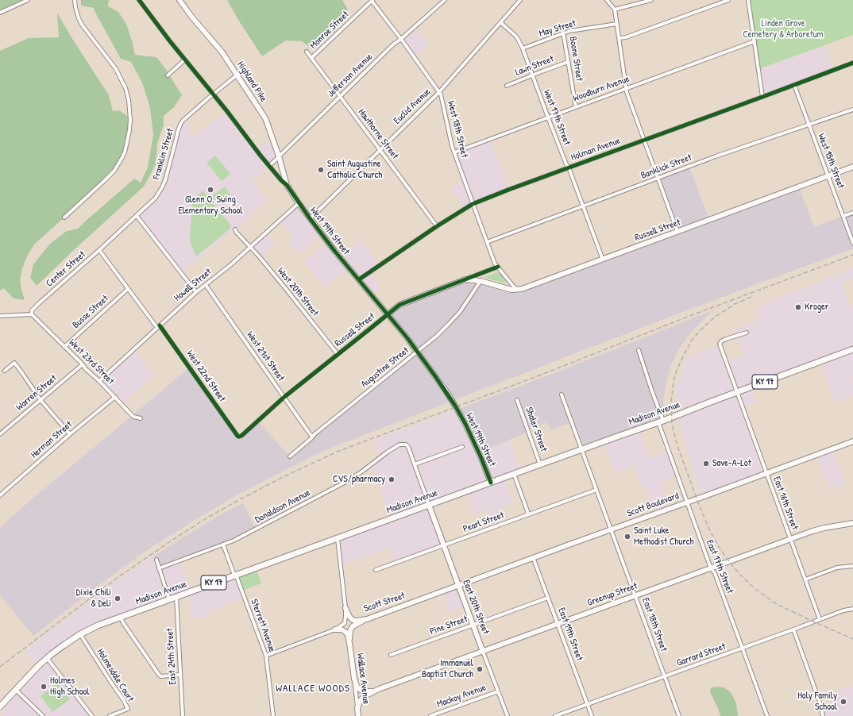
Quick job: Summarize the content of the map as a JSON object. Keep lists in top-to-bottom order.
{
  "streets": {
    "main road": ["KY 17", "Madison Avenue"],
    "street": [
      "May Street",
      "Monroe Street",
      "Boone Street",
      "Lawn Street",
      "Jefferson Avenue",
      "Highland Pike",
      "Woodburn Avenue",
      "Euclid Avenue",
      "West 17th Street",
      "West 18th Street",
      "Hawthorne Street",
      "Holman Avenue",
      "Franklin Street",
      "West 15th Street",
      "Banklick Street",
      "Russell Street",
      "West 19th Street",
      "Center Street",
      "Howell Street",
      "West 20th Street",
      "Busse Street",
      "West 21st Street",
      "West 23rd Street",
      "Augustine Street",
      "West 22nd Street",
      "Warren Street",
      "Shaler Street",
      "Herman Street",
      "East 16th Street",
      "Scott Boulevard",
      "Donaldson Avenue",
      "Pearl Street",
      "East 17th Street",
      "Greenup Street",
      "Scott Street",
      "East 20th Street",
      "East 18th Street",
      "Sterrett Avenue",
      "Pine Street",
      "East 19th Street",
      "Garrard Street",
      "East 24th Street",
      "Holmesdale Court",
      "Wallace Avenue",
      "Mackoy Avenue"
    ]
  },
  "crossings": [
    ["May Street", "Boone Street"],
    ["May Street", "West 17th Street"],
    ["Monroe Street", "West 18th Street"],
    ["Monroe Street", "Hawthorne Street"],
    ["Boone Street", "Lawn Street"],
    ["Boone Street", "Woodburn Avenue"],
    ["Lawn Street", "West 17th Street"],
    ["Jefferson Avenue", "Highland Pike"],
    ["Jefferson Avenue", "West 18th Street"],
    ["Jefferson Avenue", "Hawthorne Street"],
    ["Jefferson Avenue", "West 19th Street"],
    ["Highland Pike", "Franklin Street"],
    ["Highland Pike", "West 19th Street"],
    ["Woodburn Avenue", "West 17th Street"],
    ["Woodburn Avenue", "West 18th Street"],
    ["Euclid Avenue", "West 17th Street"],
    ["Euclid Avenue", "West 18th Street"],
    ["Euclid Avenue", "Hawthorne Street"],
    ["Euclid Avenue", "West 19th Street"],
    ["West 17th Street", "Holman Avenue"],
    ["West 17th Street", "Banklick Street"],
    ["West 17th Street", "Russell Street"],
    ["West 18th Street", "Holman Avenue"],
    ["West 18th Street", "Banklick Street"],
    ["West 18th Street", "Russell Street"],
    ["Hawthorne Street", "Holman Avenue"],
    ["Holman Avenue", "West 15th Street"],
    ["Holman Avenue", "West 19th Street"],
    ["Franklin Street", "West 19th Street"],
    ["Franklin Street", "Center Street"],
    ["West 15th Street", "Banklick Street"],
    ["West 15th Street", "Russell Street"],
    ["Russell Street", "West 19th Street"],
    ["Russell Street", "West 20th Street"],
    ["Russell Street", "West 21st Street"],
    ["Russell Street", "Augustine Street"],
    ["Russell Street", "West 22nd Street"],
    ["West 19th Street", "Howell Street"],
    ["West 19th Street", "Augustine Street"],
    ["West 19th Street", "Madison Avenue"],
    ["Center Street", "West 23rd Street"],
    ["Center Street", "West 22nd Street"],
    ["Howell Street", "West 20th Street"],
    ["Howell Street", "West 21st Street"],
    ["Howell Street", "West 23rd Street"],
    ["Howell Street", "West 22nd Street"],
    ["Busse Street", "West 23rd Street"],
    ["Busse Street", "West 22nd Street"],
    ["West 21st Street", "Augustine Street"],
    ["West 23rd Street", "Warren Street"],
    ["West 23rd Street", "Herman Street"],
    ["Madison Avenue", "Shaler Street"],
    ["Madison Avenue", "East 16th Street"],
    ["Madison Avenue", "East 17th Street"],
    ["Madison Avenue", "East 20th Street"],
    ["Madison Avenue", "East 18th Street"],
    ["Madison Avenue", "Sterrett Avenue"],
    ["Madison Avenue", "East 24th Street"],
    ["Madison Avenue", "Holmesdale Court"],
    ["East 16th Street", "Scott Boulevard"],
    ["East 16th Street", "Greenup Street"],
    ["East 16th Street", "Garrard Street"],
    ["Scott Boulevard", "East 17th Street"],
    ["Scott Boulevard", "Scott Street"],
    ["Scott Boulevard", "East 20th Street"],
    ["Scott Boulevard", "East 18th Street"],
    ["Scott Boulevard", "East 19th Street"],
    ["Donaldson Avenue", "Sterrett Avenue"],
    ["Pearl Street", "East 20th Street"],
    ["Pearl Street", "East 18th Street"],
    ["East 17th Street", "Greenup Street"],
    ["East 17th Street", "Garrard Street"],
    ["Greenup Street", "East 20th Street"],
    ["Greenup Street", "East 18th Street"],
    ["Greenup Street", "East 19th Street"],
    ["Scott Street", "East 20th Street"],
    ["Scott Street", "Wallace Avenue"],
    ["East 20th Street", "Pine Street"],
    ["East 20th Street", "Mackoy Avenue"],
    ["East 18th Street", "Garrard Street"],
    ["Pine Street", "East 19th Street"],
    ["East 19th Street", "Garrard Street"]
  ],
  "districts": ["WALLACE WOODS"],
  "parks": ["Linden Grove Cemetery & Arboretum"],
  "places": [
    "Saint Augustine Catholic Church",
    "Glenn O. Swing Elementary School",
    "Kroger",
    "Save-A-Lot",
    "CVS/pharmacy",
    "Saint Luke Methodist Church",
    "Dixie Chili & Deli",
    "Immanuel Baptist Church",
    "Holmes High School",
    "Holy Family School"
  ]
}
